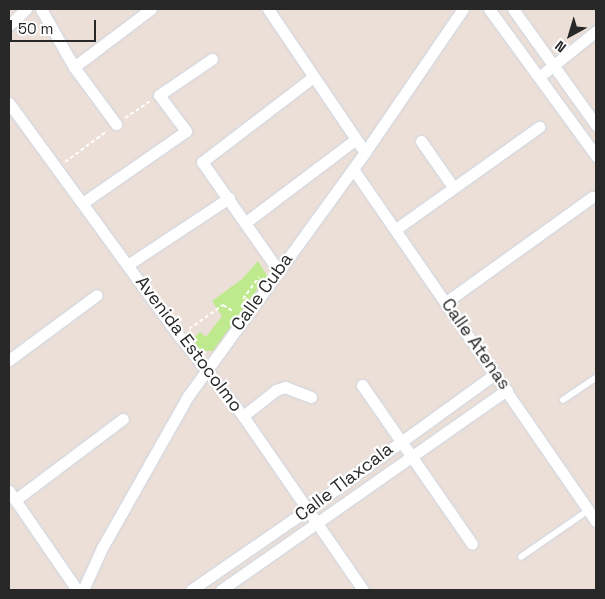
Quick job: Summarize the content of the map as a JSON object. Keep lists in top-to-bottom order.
{
  "streets": {
    "street": [
      "Calle Cuba",
      "Avenida Estocolmo",
      "Calle Atenas",
      "Calle Tlaxcala"
    ]
  },
  "crossings": [
    ["Calle Cuba", "Avenida Estocolmo"],
    ["Calle Cuba", "Calle Atenas"],
    ["Avenida Estocolmo", "Calle Tlaxcala"],
    ["Calle Atenas", "Calle Tlaxcala"]
  ],
  "scale_bar": "50 m",
  "north": "bottom left"
}
